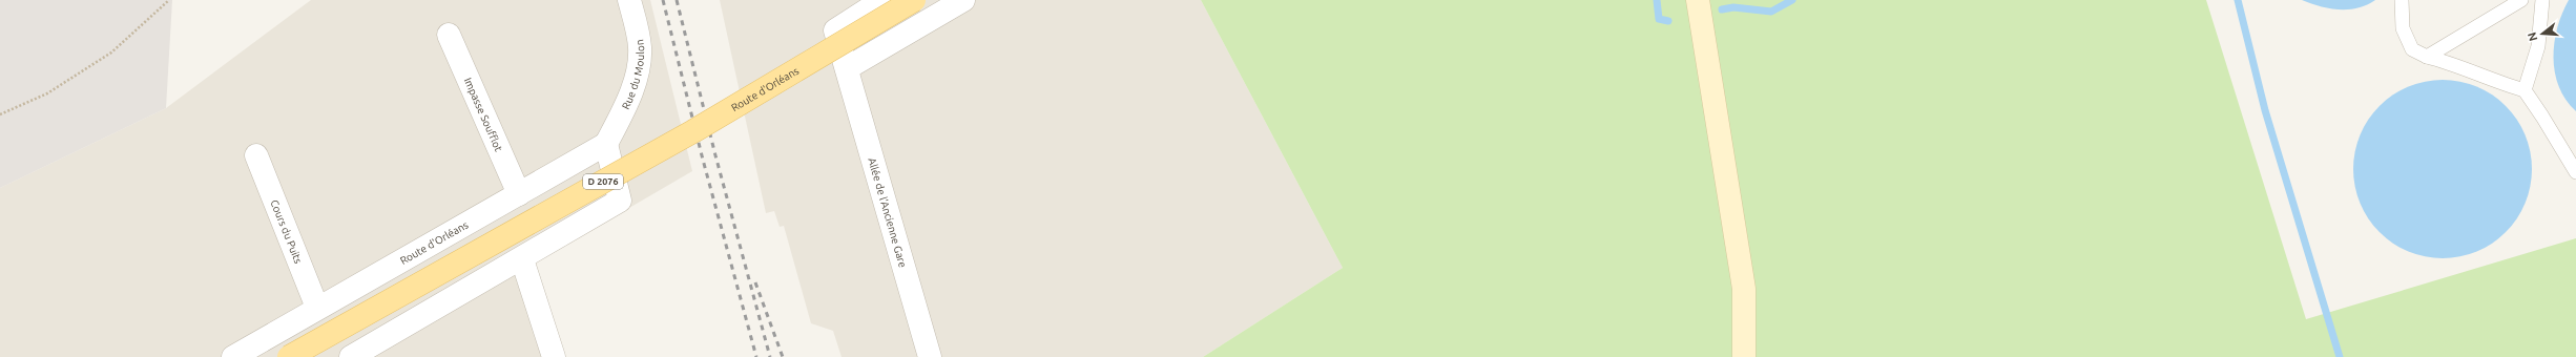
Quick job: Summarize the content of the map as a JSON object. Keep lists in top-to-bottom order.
{
  "streets": {
    "main road": ["Route d'Orléans", "D 2076"],
    "street": [
      "Rue du Moulon",
      "Impasse Soufflot",
      "Allée de l'Ancienne Gare",
      "Cours du Puits"
    ]
  },
  "crossings": [
    ["Rue du Moulon", "Route d'Orléans"],
    ["Route d'Orléans", "Impasse Soufflot"],
    ["Route d'Orléans", "Cours du Puits"]
  ],
  "north": "left"
}
